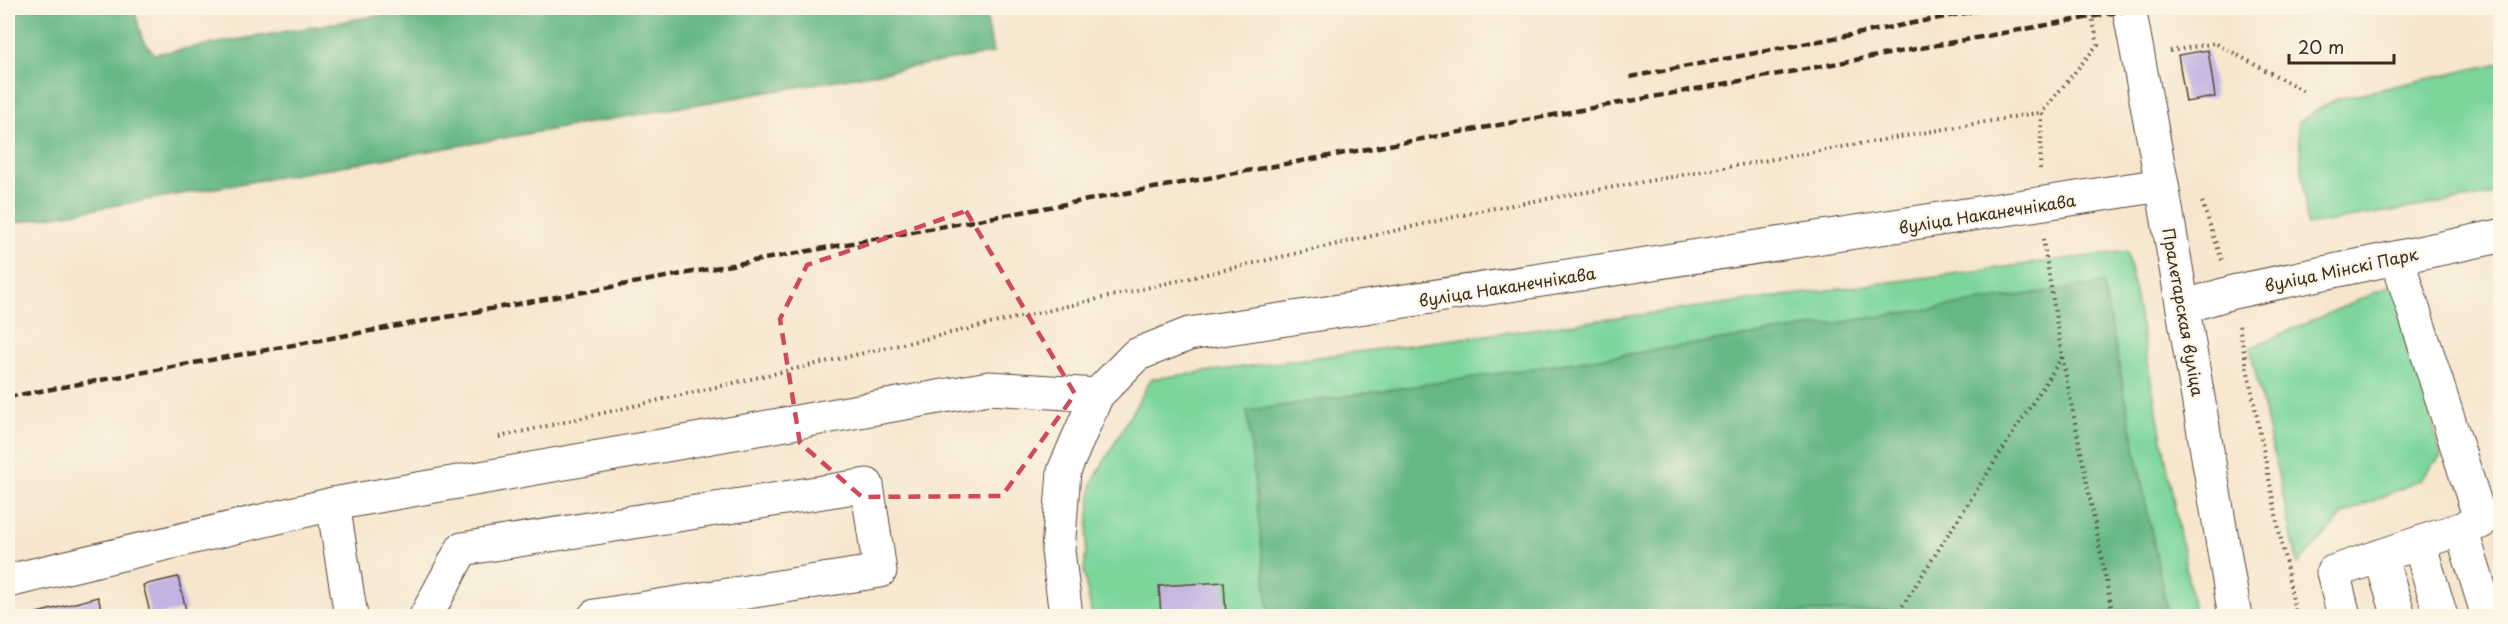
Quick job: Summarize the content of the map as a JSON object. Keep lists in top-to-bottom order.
{
  "streets": {
    "main road": ["вуліца Наканечнікава", "вуліца Мінскі Парк", "Пралетарская вуліца"]
  },
  "crossings": [
    ["вуліца Наканечнікава", "Пралетарская вуліца"],
    ["вуліца Мінскі Парк", "Пралетарская вуліца"]
  ],
  "scale_bar": "20 m"
}
